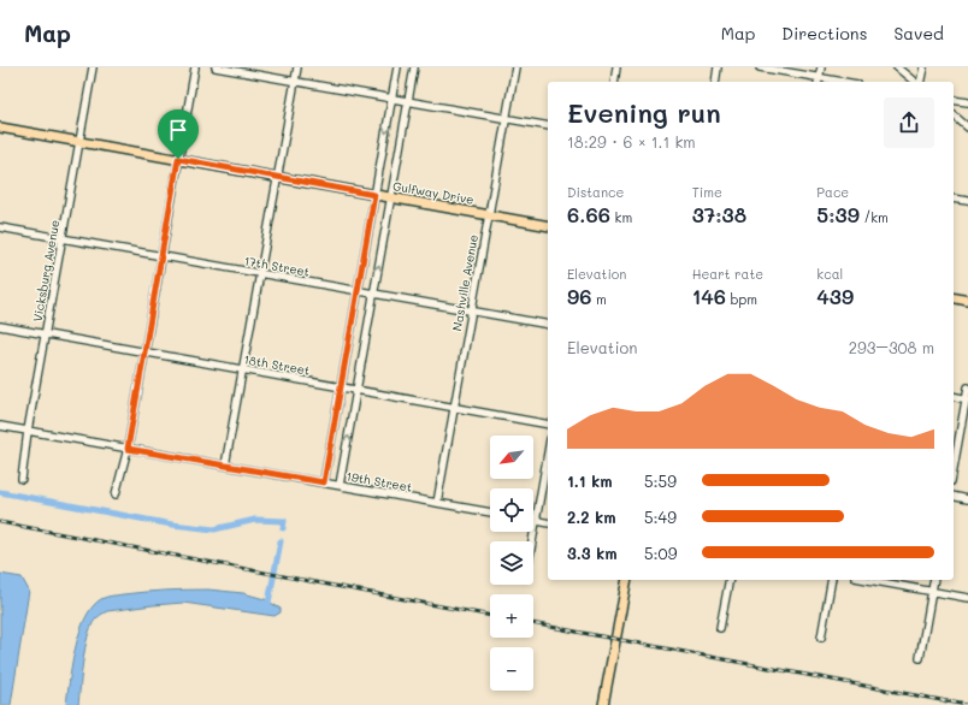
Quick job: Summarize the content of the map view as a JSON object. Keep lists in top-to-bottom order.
{
  "streets": {
    "main road": ["Gulfway Drive"],
    "street": [
      "17th Street",
      "Vicksburg Avenue",
      "Nashville Avenue",
      "18th Street",
      "19th Street"
    ]
  },
  "crossings": [
    ["Gulfway Drive", "Vicksburg Avenue"],
    ["Gulfway Drive", "Nashville Avenue"],
    ["17th Street", "Vicksburg Avenue"],
    ["17th Street", "Nashville Avenue"],
    ["Vicksburg Avenue", "18th Street"],
    ["Vicksburg Avenue", "19th Street"],
    ["Nashville Avenue", "18th Street"],
    ["Nashville Avenue", "19th Street"]
  ],
  "north": "bottom left",
  "page": {
    "header": "Map",
    "nav": ["Map", "Directions", "Saved"],
    "heading": ["Evening run", "18:29 · 6 × 1.1 km"],
    "stats": [
      ["Distance", "6.66 km"],
      ["Time", "37:38"],
      ["Pace", "5:39 /km"],
      ["Elevation", "96 m"],
      ["Heart rate", "146 bpm"],
      ["kcal", "439"]
    ],
    "chart": ["Elevation", "293–308 m"],
    "map_buttons": ["+", "−"],
    "list": [
      {
        "name": "1.1 km",
        "note": "5:59"
      },
      {
        "name": "2.2 km",
        "note": "5:49"
      },
      {
        "name": "3.3 km",
        "note": "5:09"
      }
    ]
  }
}
